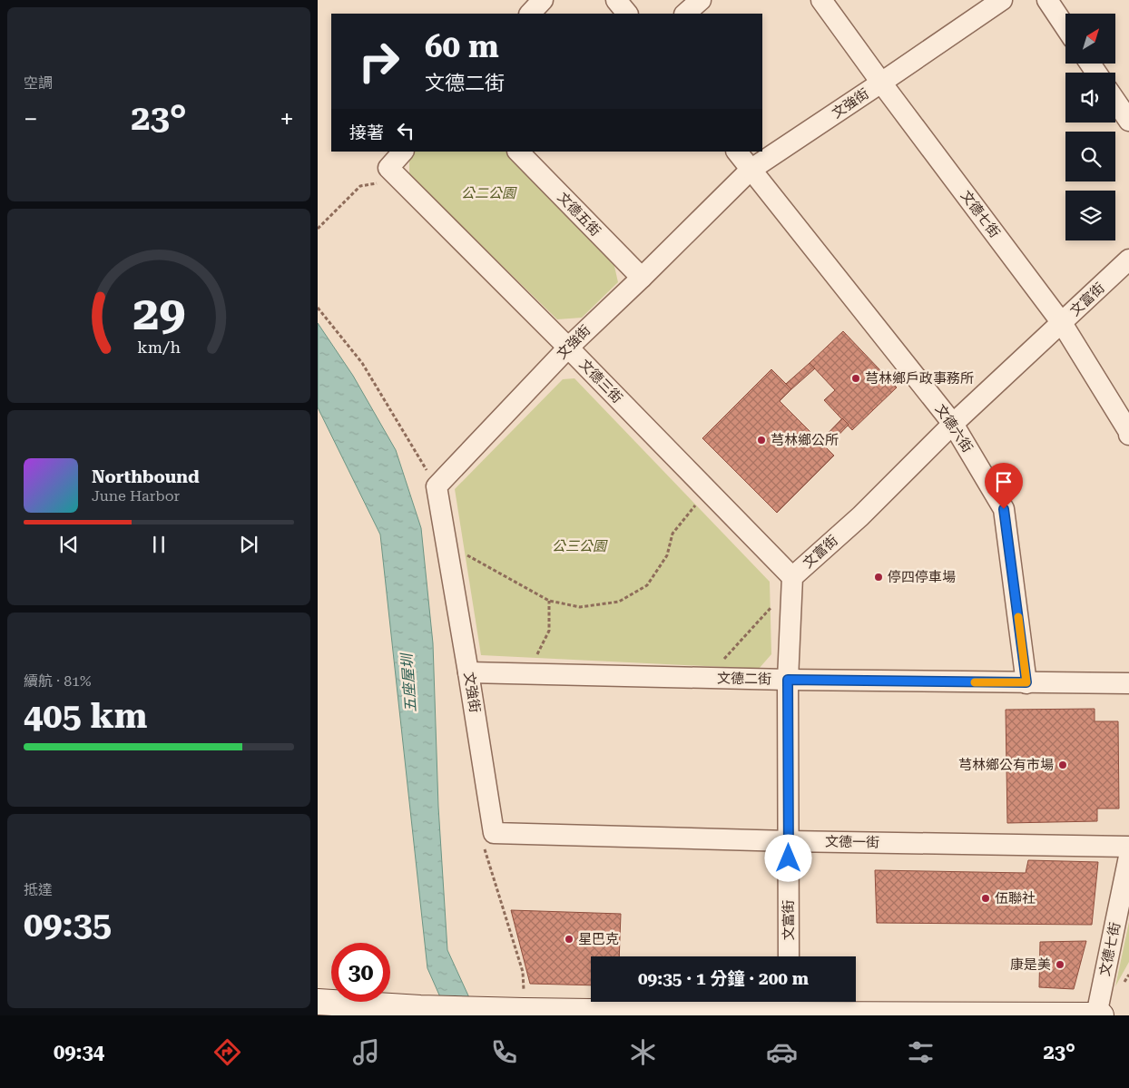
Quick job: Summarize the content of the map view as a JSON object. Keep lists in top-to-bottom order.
{
  "streets": {
    "street": [
      "文強街",
      "文德五街",
      "文德七街",
      "文富街",
      "文德三街",
      "文德六街",
      "文德二街",
      "文德一街"
    ]
  },
  "crossings": [
    ["文強街", "文德五街"],
    ["文強街", "文德七街"],
    ["文強街", "文德三街"],
    ["文強街", "文德六街"],
    ["文強街", "文德二街"],
    ["文強街", "文德一街"],
    ["文德七街", "文富街"],
    ["文富街", "文德三街"],
    ["文富街", "文德六街"],
    ["文富街", "文德二街"],
    ["文富街", "文德一街"],
    ["文德六街", "文德二街"]
  ],
  "water": ["五座屋圳"],
  "parks": ["公二公園", "公三公園"],
  "places": [
    "芎林鄉戶政事務所",
    "芎林鄉公所",
    "停四停車場",
    "芎林鄉公有市場",
    "伍聯社",
    "星巴克",
    "康是美"
  ],
  "north": "top right",
  "page": {
    "tile": [
      "空調",
      ["續航 · 81%", "405 km"],
      ["抵達", "09:35"]
    ],
    "turn": ["60 m", "文德二街"],
    "heat": ["−", "23°", "+"],
    "then": "接著",
    "song": ["Northbound", "June Harbor"],
    "limit": "30",
    "trip": "09:35 · 1 分鐘 · 200 m",
    "tabs": ["09:34", "23°"],
    "gauge": ["29", "km/h"]
  }
}
